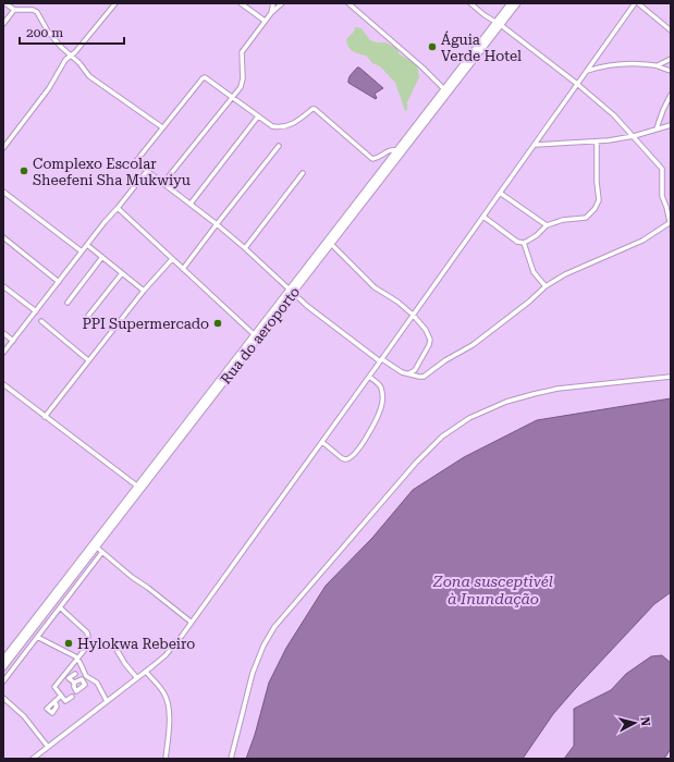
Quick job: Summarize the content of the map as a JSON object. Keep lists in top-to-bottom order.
{
  "streets": {
    "main road": ["Rua do aeroporto"]
  },
  "water": ["Zona susceptivél à Inundação"],
  "places": [
    "Águia Verde Hotel",
    "Complexo Escolar Sheefeni Sha Mukwiyu",
    "PPI Supermercado",
    "Hylokwa Rebeiro"
  ],
  "scale_bar": "200 m",
  "north": "right"
}
